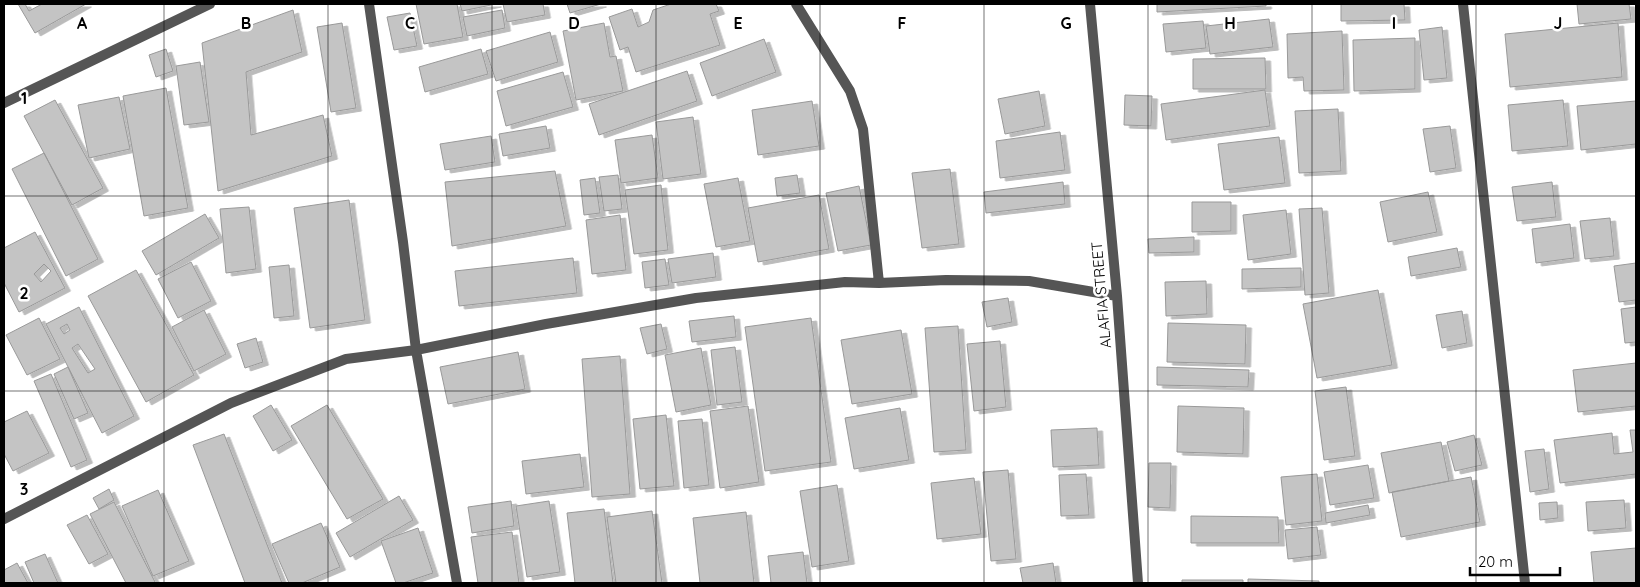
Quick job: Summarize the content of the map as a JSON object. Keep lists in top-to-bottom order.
{
  "streets": {
    "street": ["ALAFIA STREET"]
  },
  "scale_bar": "20 m",
  "grid": {
    "columns": [
      "A",
      "B",
      "C",
      "D",
      "E",
      "F",
      "G",
      "H",
      "I",
      "J"
    ],
    "rows": ["1", "2", "3"]
  }
}
